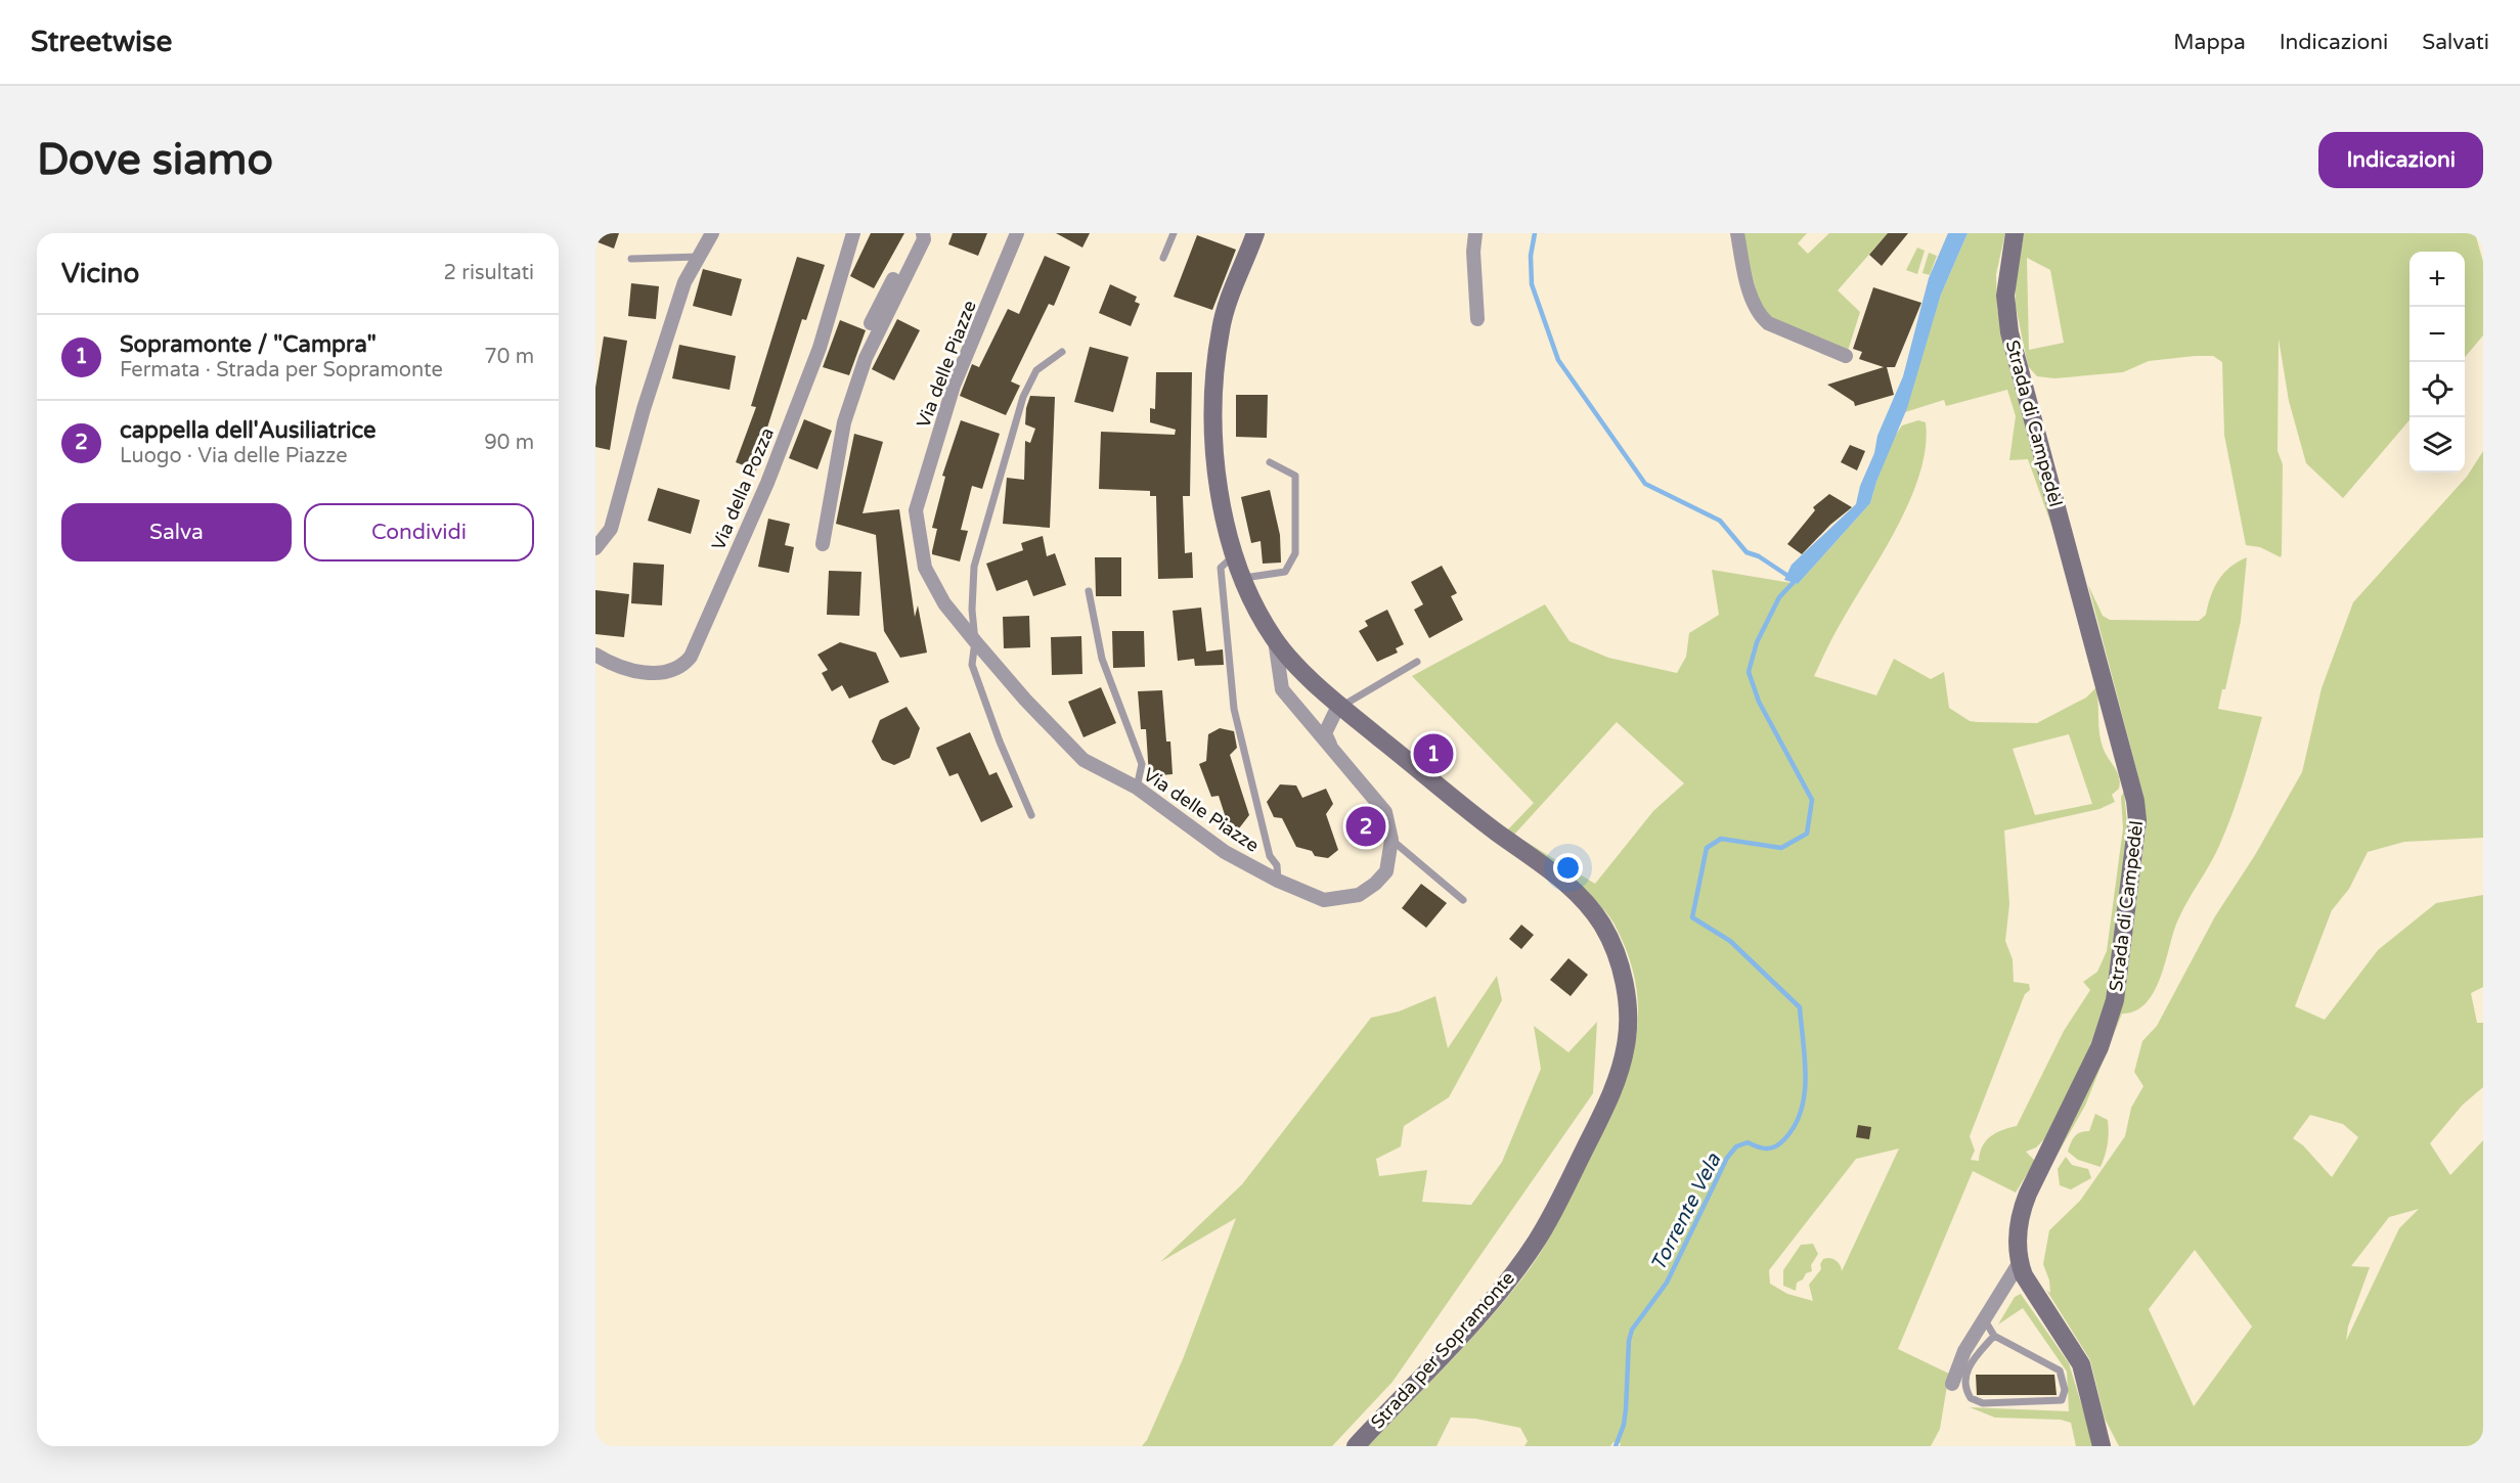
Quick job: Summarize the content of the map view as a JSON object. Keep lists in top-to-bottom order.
{
  "streets": {
    "main road": ["Strada di Campedèl", "Strada per Sopramonte"],
    "street": ["Via delle Piazze", "Via della Pozza"]
  },
  "crossings": [
    ["Via delle Piazze", "Strada per Sopramonte"]
  ],
  "water": ["Torrente Vela"],
  "page": {
    "header": "Streetwise",
    "nav": ["Mappa", "Indicazioni", "Salvati"],
    "buttons": [
      "Indicazioni",
      ["Salva", "Condividi"]
    ],
    "title": "Dove siamo",
    "heading": ["Vicino", "2 risultati"],
    "map_buttons": ["+", "−"],
    "list": [
      {
        "mark": "1",
        "name": "Sopramonte / \"Campra\"",
        "note": "Fermata · Strada per Sopramonte",
        "value": "70 m"
      },
      {
        "mark": "2",
        "name": "cappella dell'Ausiliatrice",
        "note": "Luogo · Via delle Piazze",
        "value": "90 m"
      }
    ],
    "pins": ["1", "2"]
  }
}
